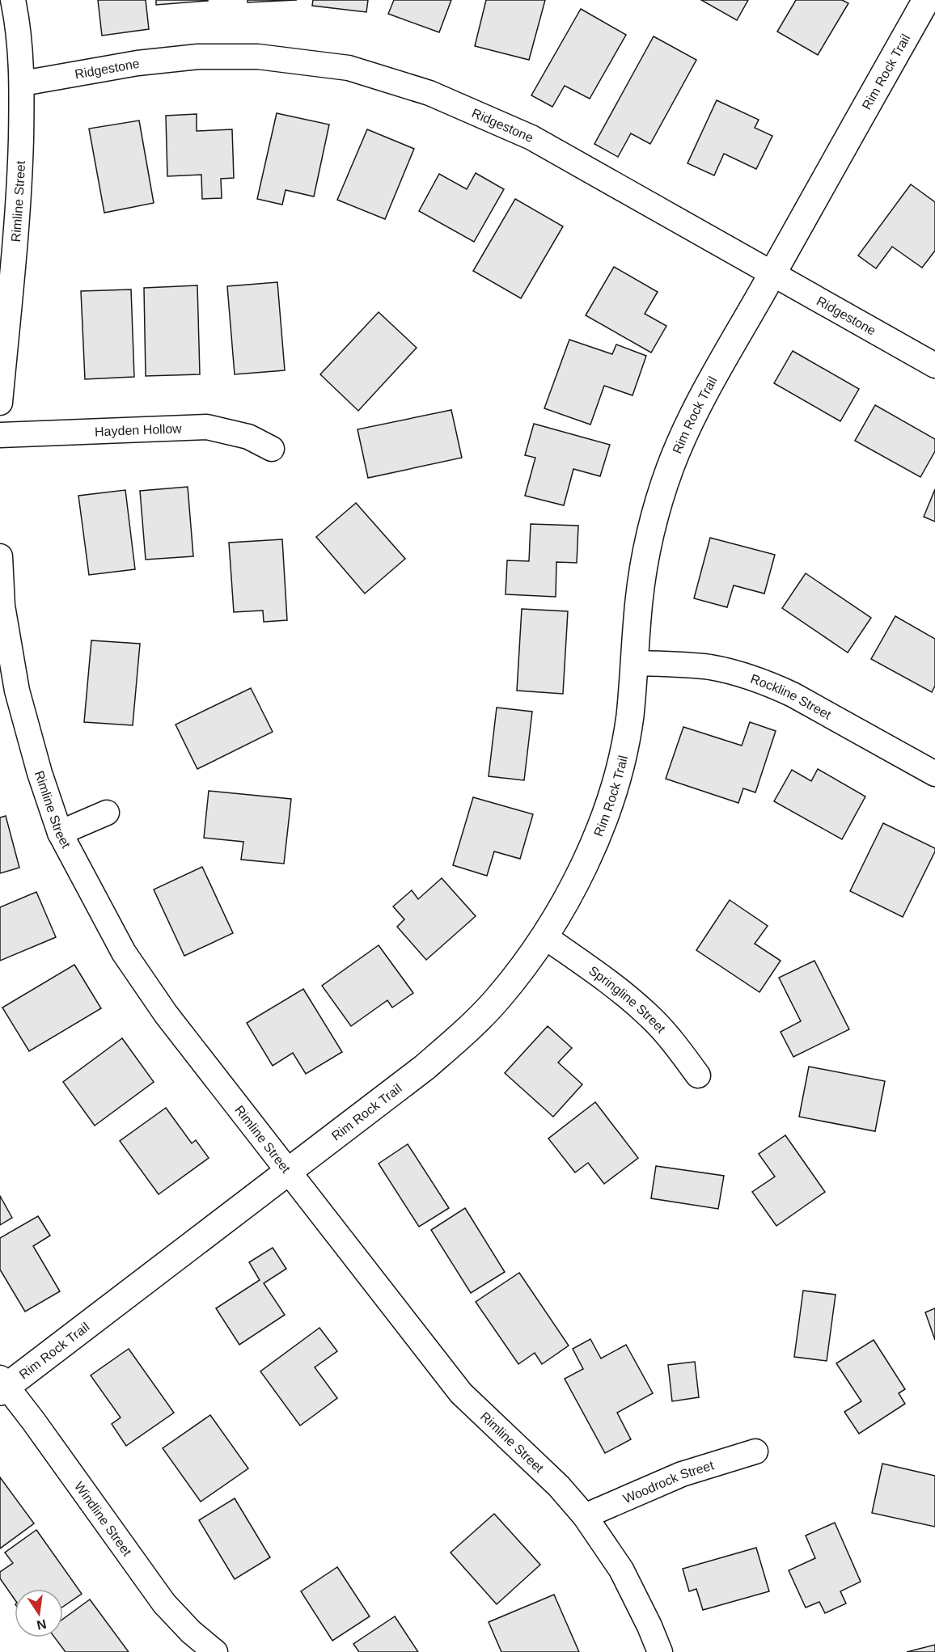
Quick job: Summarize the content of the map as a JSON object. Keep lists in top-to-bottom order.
{
  "streets": {
    "street": [
      "Ridgestone",
      "Rim Rock Trail",
      "Rimline Street",
      "Hayden Hollow",
      "Rockline Street",
      "Springline Street",
      "Woodrock Street",
      "Windline Street"
    ]
  },
  "crossings": [
    ["Ridgestone", "Rim Rock Trail"],
    ["Ridgestone", "Rimline Street"],
    ["Rim Rock Trail", "Rimline Street"],
    ["Rim Rock Trail", "Rockline Street"],
    ["Rim Rock Trail", "Springline Street"],
    ["Rim Rock Trail", "Windline Street"],
    ["Rimline Street", "Woodrock Street"]
  ],
  "north": "bottom"
}
